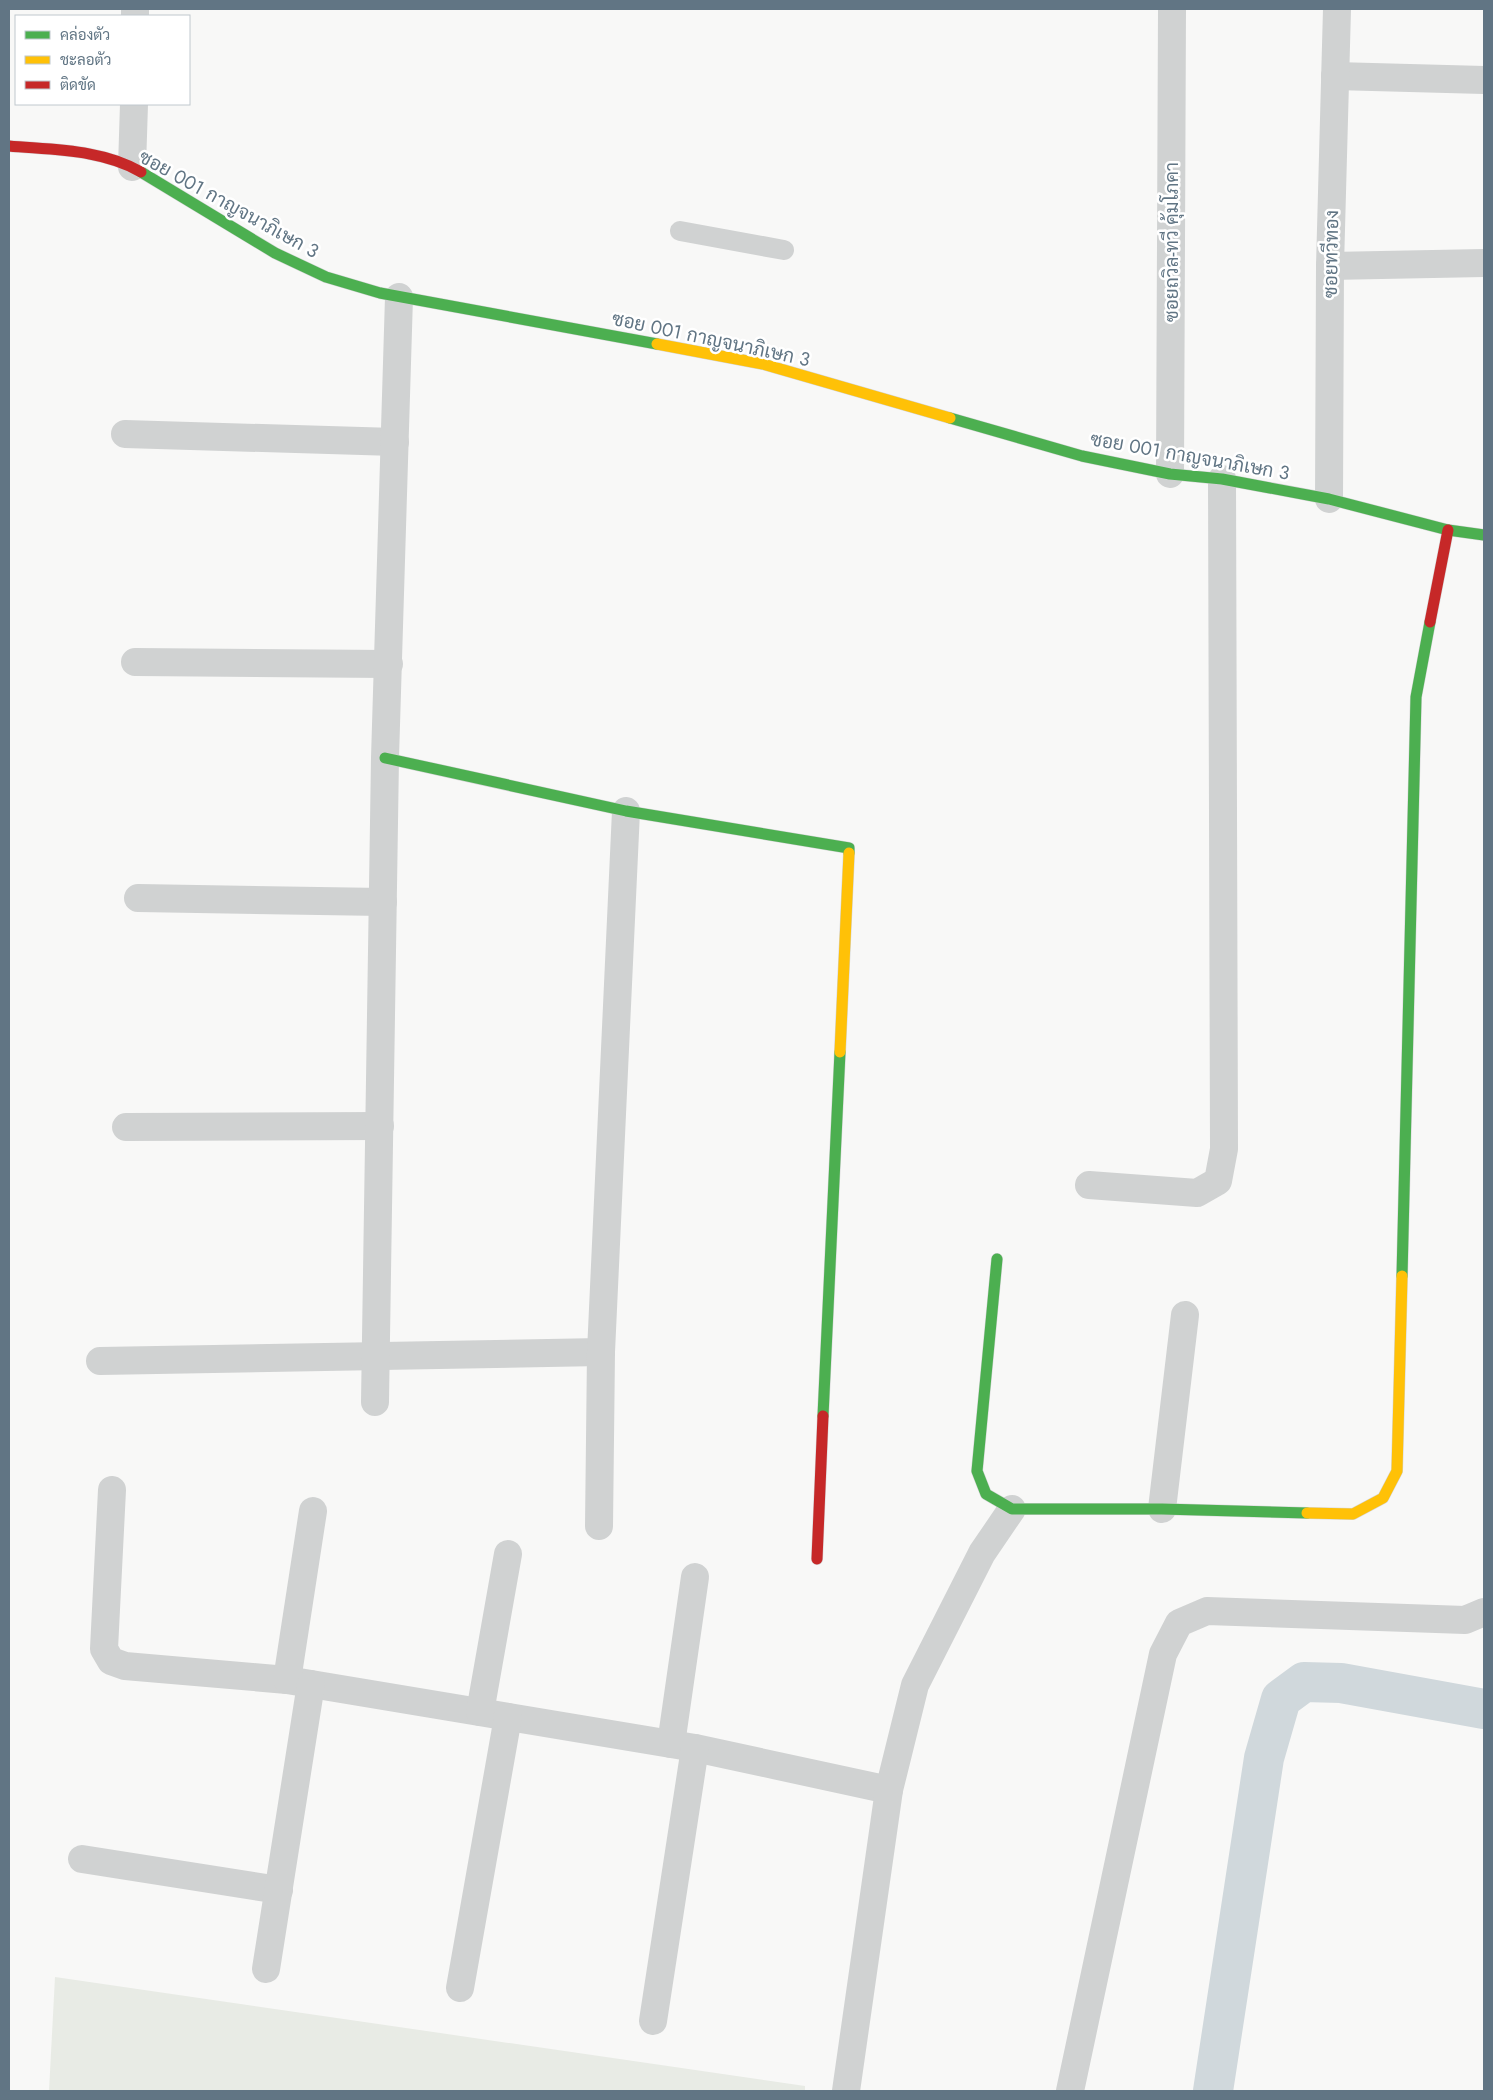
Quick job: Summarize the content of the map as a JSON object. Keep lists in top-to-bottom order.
{
  "streets": {
    "street": ["ซอย 001 กาญจนาภิเษก 3", "ซอยถวิล-ทวี คุ้มโภคา", "ซอยทวีทอง"]
  },
  "crossings": [
    ["ซอย 001 กาญจนาภิเษก 3", "ซอยถวิล-ทวี คุ้มโภคา"],
    ["ซอย 001 กาญจนาภิเษก 3", "ซอยทวีทอง"]
  ],
  "legend": ["คล่องตัว", "ชะลอตัว", "ติดขัด"]
}
